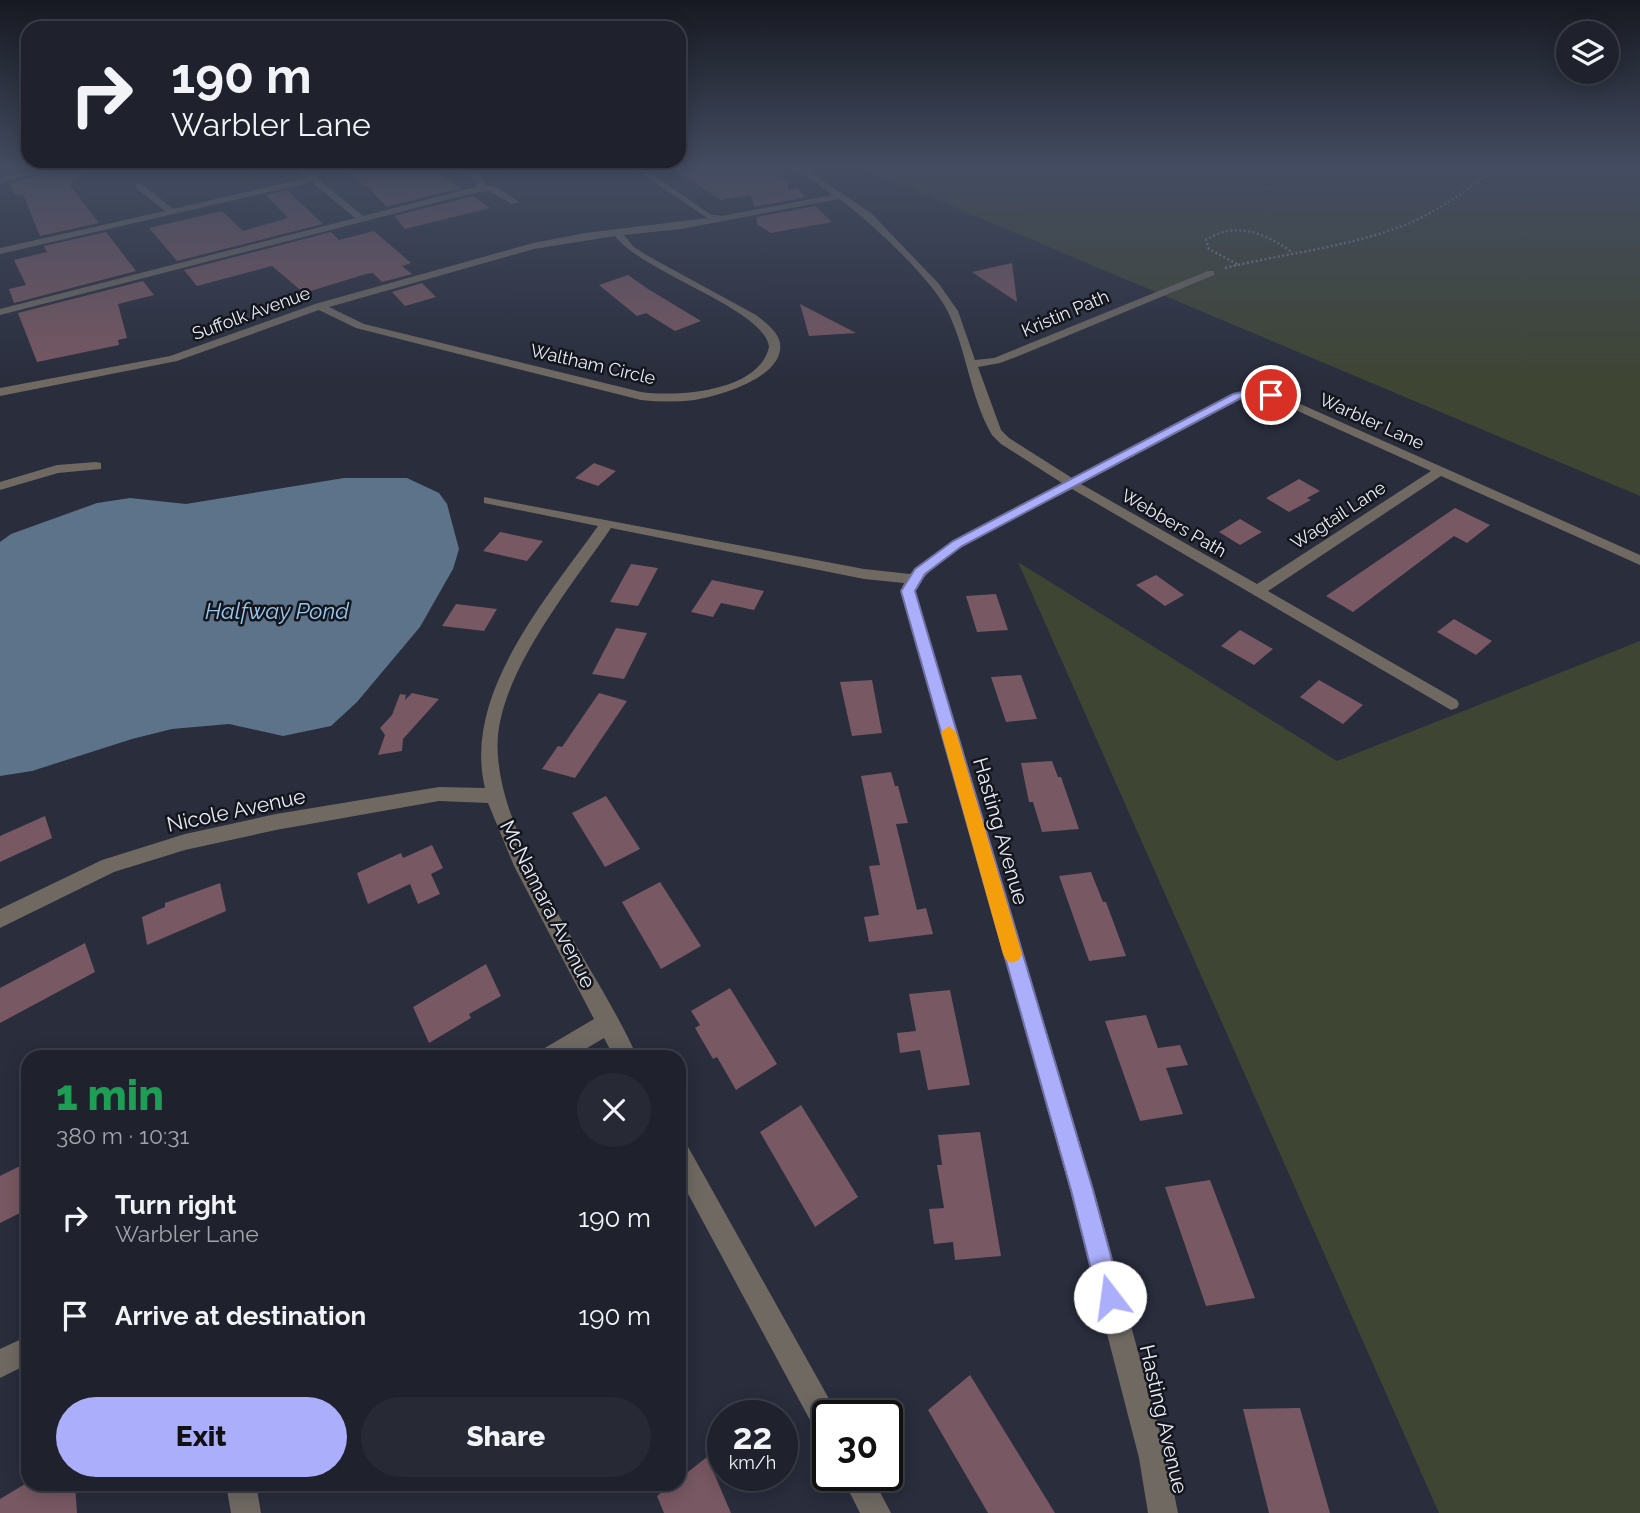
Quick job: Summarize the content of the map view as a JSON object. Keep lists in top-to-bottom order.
{
  "streets": {
    "street": [
      "Suffolk Avenue",
      "Kristin Path",
      "Waltham Circle",
      "Warbler Lane",
      "Wagtail Lane",
      "Webbers Path",
      "Nicole Avenue",
      "Hasting Avenue",
      "McNamara Avenue"
    ]
  },
  "crossings": [
    ["Suffolk Avenue", "Waltham Circle"],
    ["Kristin Path", "Webbers Path"],
    ["Warbler Lane", "Wagtail Lane"],
    ["Warbler Lane", "Webbers Path"],
    ["Warbler Lane", "Hasting Avenue"],
    ["Wagtail Lane", "Webbers Path"],
    ["Nicole Avenue", "McNamara Avenue"]
  ],
  "water": ["Halfway Pond"],
  "page": {
    "turn": ["190 m", "Warbler Lane"],
    "heading": ["1 min", "380 m · 10:31"],
    "list": [
      {
        "name": "Turn right",
        "note": "Warbler Lane",
        "value": "190 m"
      },
      {
        "name": "Arrive at destination",
        "value": "190 m"
      }
    ],
    "buttons": ["Exit", "Share"],
    "speed": "22 km/h",
    "limit": "30"
  }
}
